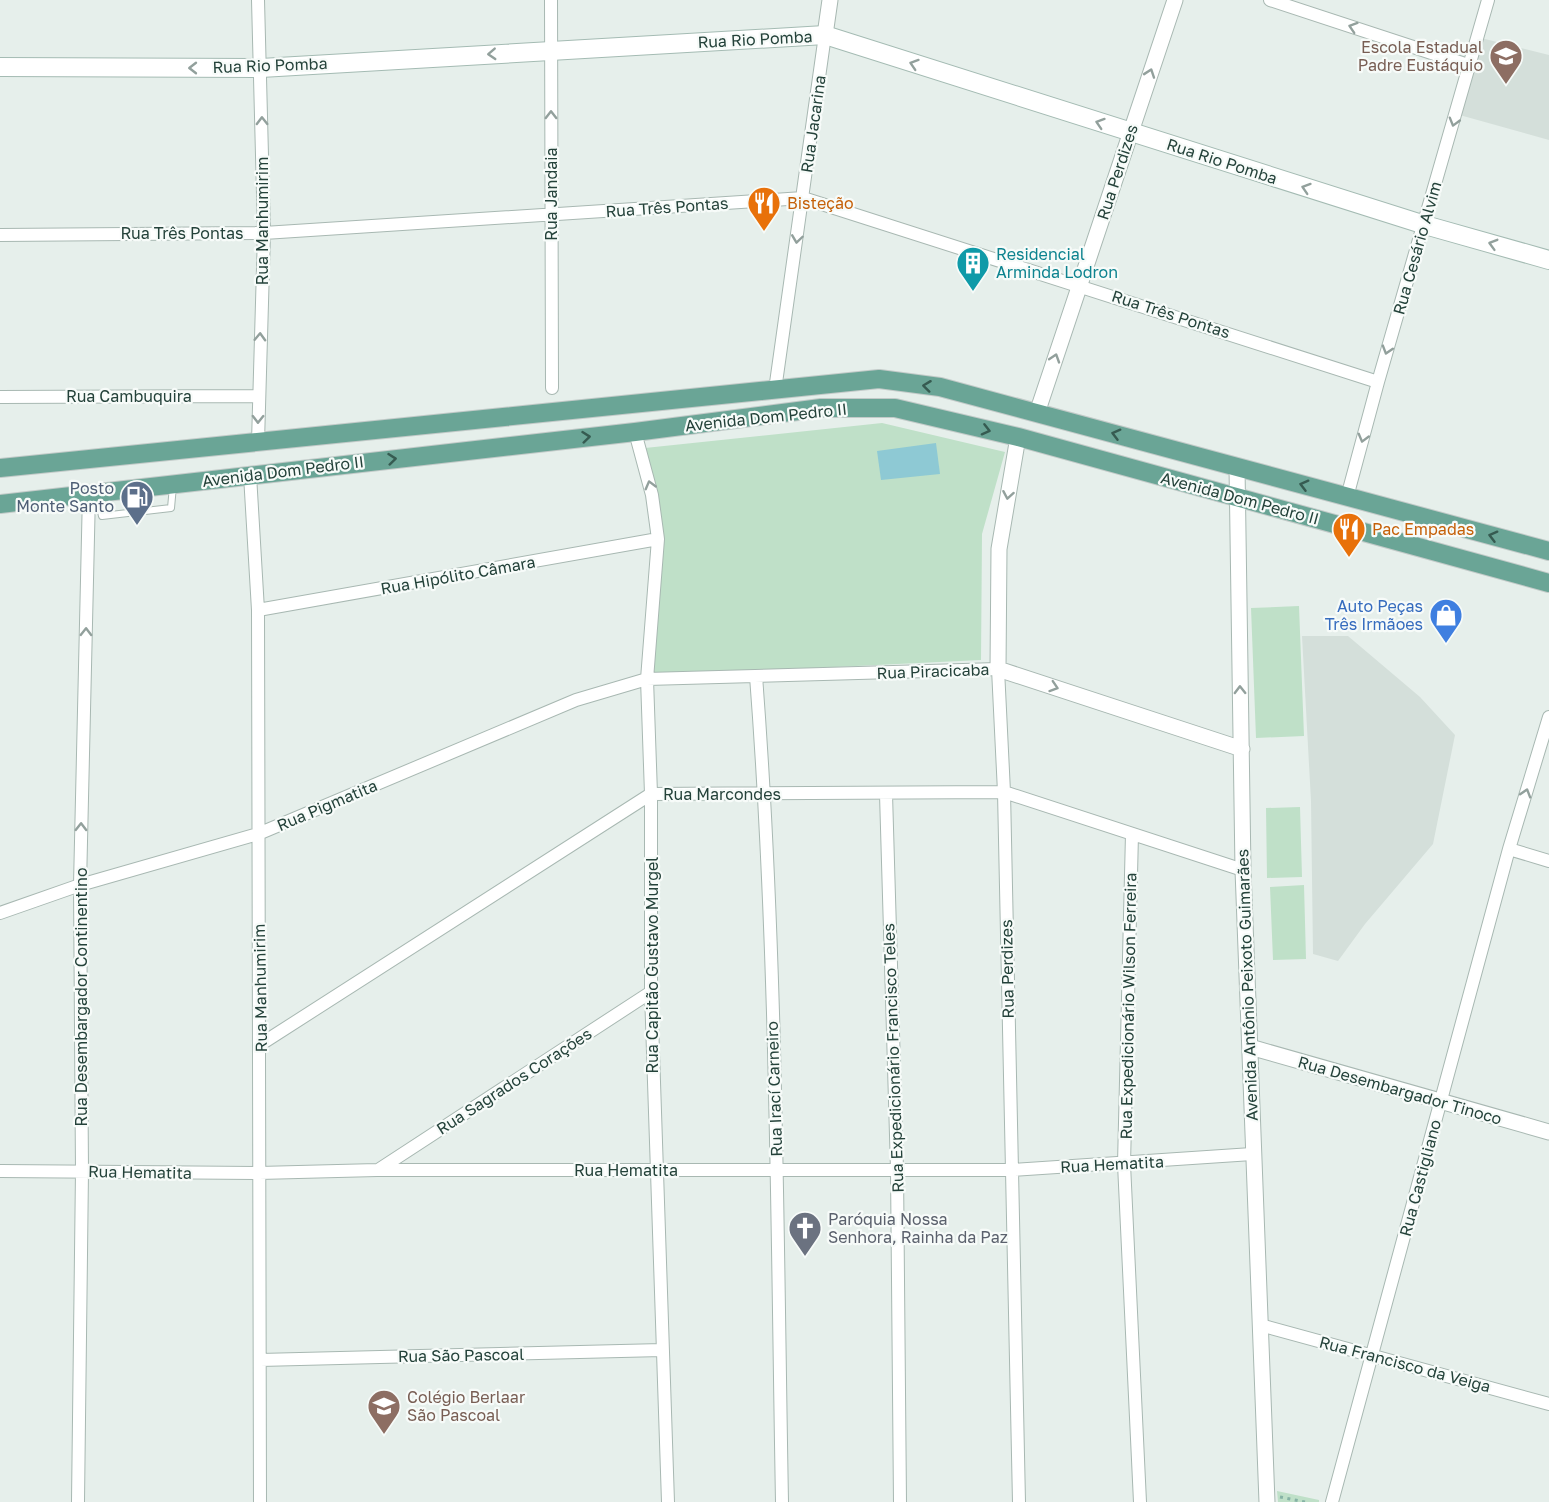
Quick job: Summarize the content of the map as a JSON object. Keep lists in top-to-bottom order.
{
  "streets": {
    "main road": ["Rua Rio Pomba", "Avenida Dom Pedro II"],
    "street": [
      "Rua Jacarina",
      "Rua Perdizes",
      "Rua Jandaia",
      "Rua Três Pontas",
      "Rua Manhumirim",
      "Rua Cesário Alvim",
      "Rua Cambuquira",
      "Rua Hipólito Câmara",
      "Rua Piracicaba",
      "Rua Marcondes",
      "Rua Pigmatita",
      "Rua Capitão Gustavo Murgel",
      "Avenida Antônio Peixoto Guimarães",
      "Rua Desembargador Continentino",
      "Rua Expedicionário Wilson Ferreira",
      "Rua Expedicionário Francisco Teles",
      "Rua Sagrados Corações",
      "Rua Irací Carneiro",
      "Rua Desembargador Tinoco",
      "Rua Hematita",
      "Rua Castigliano",
      "Rua São Pascoal",
      "Rua Francisco da Veiga"
    ]
  },
  "crossings": [
    ["Rua Rio Pomba", "Rua Jacarina"],
    ["Rua Rio Pomba", "Rua Perdizes"],
    ["Rua Rio Pomba", "Rua Jandaia"],
    ["Rua Rio Pomba", "Rua Manhumirim"],
    ["Rua Rio Pomba", "Rua Cesário Alvim"],
    ["Rua Jacarina", "Rua Três Pontas"],
    ["Rua Jacarina", "Avenida Dom Pedro II"],
    ["Rua Perdizes", "Rua Três Pontas"],
    ["Rua Perdizes", "Avenida Dom Pedro II"],
    ["Rua Perdizes", "Rua Piracicaba"],
    ["Rua Perdizes", "Rua Marcondes"],
    ["Rua Perdizes", "Rua Hematita"],
    ["Rua Jandaia", "Rua Três Pontas"],
    ["Rua Três Pontas", "Rua Manhumirim"],
    ["Rua Três Pontas", "Rua Cesário Alvim"],
    ["Rua Manhumirim", "Rua Cambuquira"],
    ["Rua Manhumirim", "Avenida Dom Pedro II"],
    ["Rua Manhumirim", "Rua Hipólito Câmara"],
    ["Rua Manhumirim", "Rua Marcondes"],
    ["Rua Manhumirim", "Rua Pigmatita"],
    ["Rua Manhumirim", "Rua Hematita"],
    ["Rua Manhumirim", "Rua São Pascoal"],
    ["Rua Cesário Alvim", "Avenida Dom Pedro II"],
    ["Avenida Dom Pedro II", "Rua Capitão Gustavo Murgel"],
    ["Avenida Dom Pedro II", "Avenida Antônio Peixoto Guimarães"],
    ["Avenida Dom Pedro II", "Rua Desembargador Continentino"],
    ["Rua Hipólito Câmara", "Rua Capitão Gustavo Murgel"],
    ["Rua Piracicaba", "Rua Pigmatita"],
    ["Rua Piracicaba", "Rua Capitão Gustavo Murgel"],
    ["Rua Piracicaba", "Avenida Antônio Peixoto Guimarães"],
    ["Rua Piracicaba", "Rua Irací Carneiro"],
    ["Rua Marcondes", "Rua Capitão Gustavo Murgel"],
    ["Rua Marcondes", "Avenida Antônio Peixoto Guimarães"],
    ["Rua Marcondes", "Rua Expedicionário Wilson Ferreira"],
    ["Rua Marcondes", "Rua Expedicionário Francisco Teles"],
    ["Rua Marcondes", "Rua Irací Carneiro"],
    ["Rua Pigmatita", "Rua Capitão Gustavo Murgel"],
    ["Rua Pigmatita", "Rua Desembargador Continentino"],
    ["Rua Capitão Gustavo Murgel", "Rua Sagrados Corações"],
    ["Rua Capitão Gustavo Murgel", "Rua Hematita"],
    ["Rua Capitão Gustavo Murgel", "Rua São Pascoal"],
    ["Avenida Antônio Peixoto Guimarães", "Rua Desembargador Tinoco"],
    ["Avenida Antônio Peixoto Guimarães", "Rua Hematita"],
    ["Avenida Antônio Peixoto Guimarães", "Rua Francisco da Veiga"],
    ["Rua Desembargador Continentino", "Rua Hematita"],
    ["Rua Expedicionário Wilson Ferreira", "Rua Hematita"],
    ["Rua Expedicionário Francisco Teles", "Rua Hematita"],
    ["Rua Sagrados Corações", "Rua Hematita"],
    ["Rua Irací Carneiro", "Rua Hematita"],
    ["Rua Desembargador Tinoco", "Rua Castigliano"],
    ["Rua Castigliano", "Rua Francisco da Veiga"]
  ],
  "one_way": [
    "Rua Rio Pomba",
    "Rua Jacarina",
    "Rua Jandaia",
    "Rua Cesário Alvim",
    "Rua Piracicaba",
    "Rua Desembargador Continentino"
  ],
  "places": {
    "school or university": ["Escola Estadual Padre Eustáquio", "Colégio Berlaar São Pascoal"],
    "restaurant": ["Bisteção", "Pac Empadas"],
    "building": ["Residencial Arminda Lodron"],
    "fuel station": ["Posto Monte Santo"],
    "shop": ["Auto Peças Três Irmãoes"],
    "church": ["Paróquia Nossa Senhora, Rainha da Paz"]
  }
}
